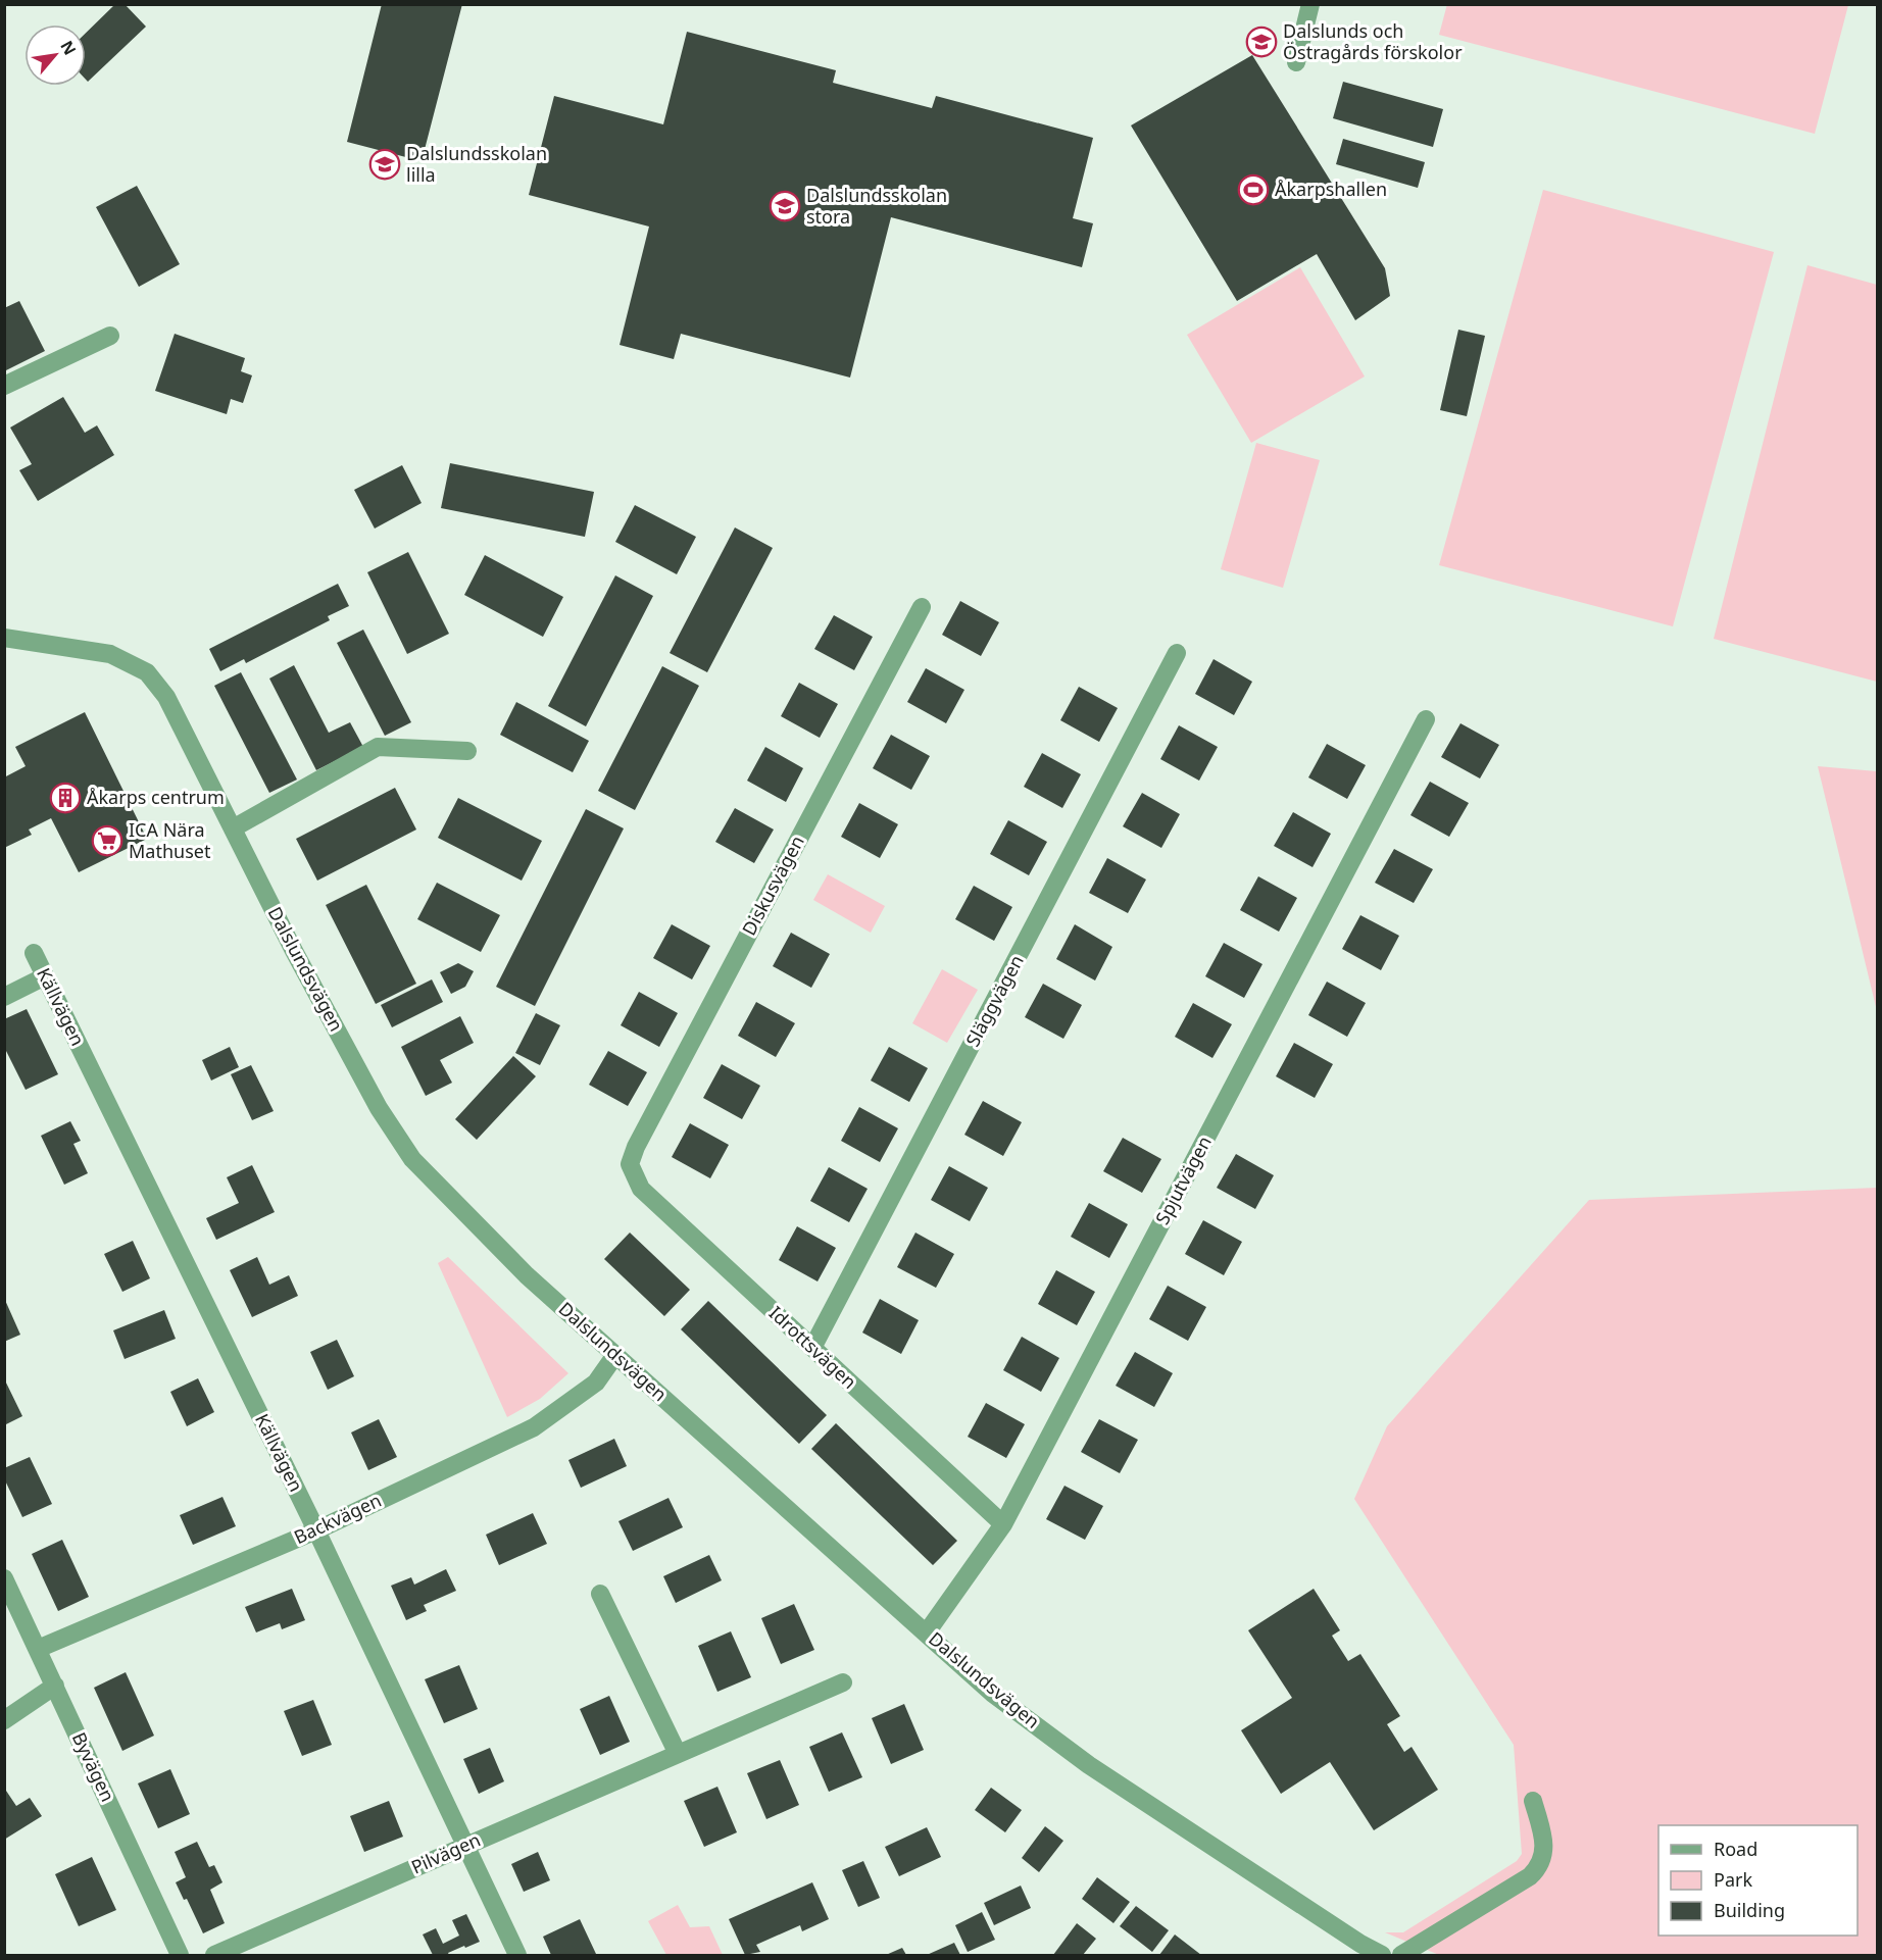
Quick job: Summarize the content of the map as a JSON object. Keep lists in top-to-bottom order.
{
  "streets": {
    "street": [
      "Diskusvägen",
      "Dalslundsvägen",
      "Släggvägen",
      "Källvägen",
      "Spjutvägen",
      "Idrottsvägen",
      "Backvägen",
      "Byvägen",
      "Pilvägen"
    ]
  },
  "crossings": [
    ["Diskusvägen", "Idrottsvägen"],
    ["Dalslundsvägen", "Spjutvägen"],
    ["Dalslundsvägen", "Backvägen"],
    ["Släggvägen", "Idrottsvägen"],
    ["Källvägen", "Backvägen"],
    ["Källvägen", "Pilvägen"],
    ["Spjutvägen", "Idrottsvägen"],
    ["Backvägen", "Byvägen"]
  ],
  "places": {
    "school or university": ["Dalslunds och Östragårds förskolor", "Dalslundsskolan lilla", "Dalslundsskolan stora"],
    "sports": ["Åkarpshallen"],
    "building": ["Åkarps centrum"],
    "supermarket": ["ICA Nära Mathuset"]
  },
  "legend": ["Road", "Park", "Building"],
  "north": "top right"
}
